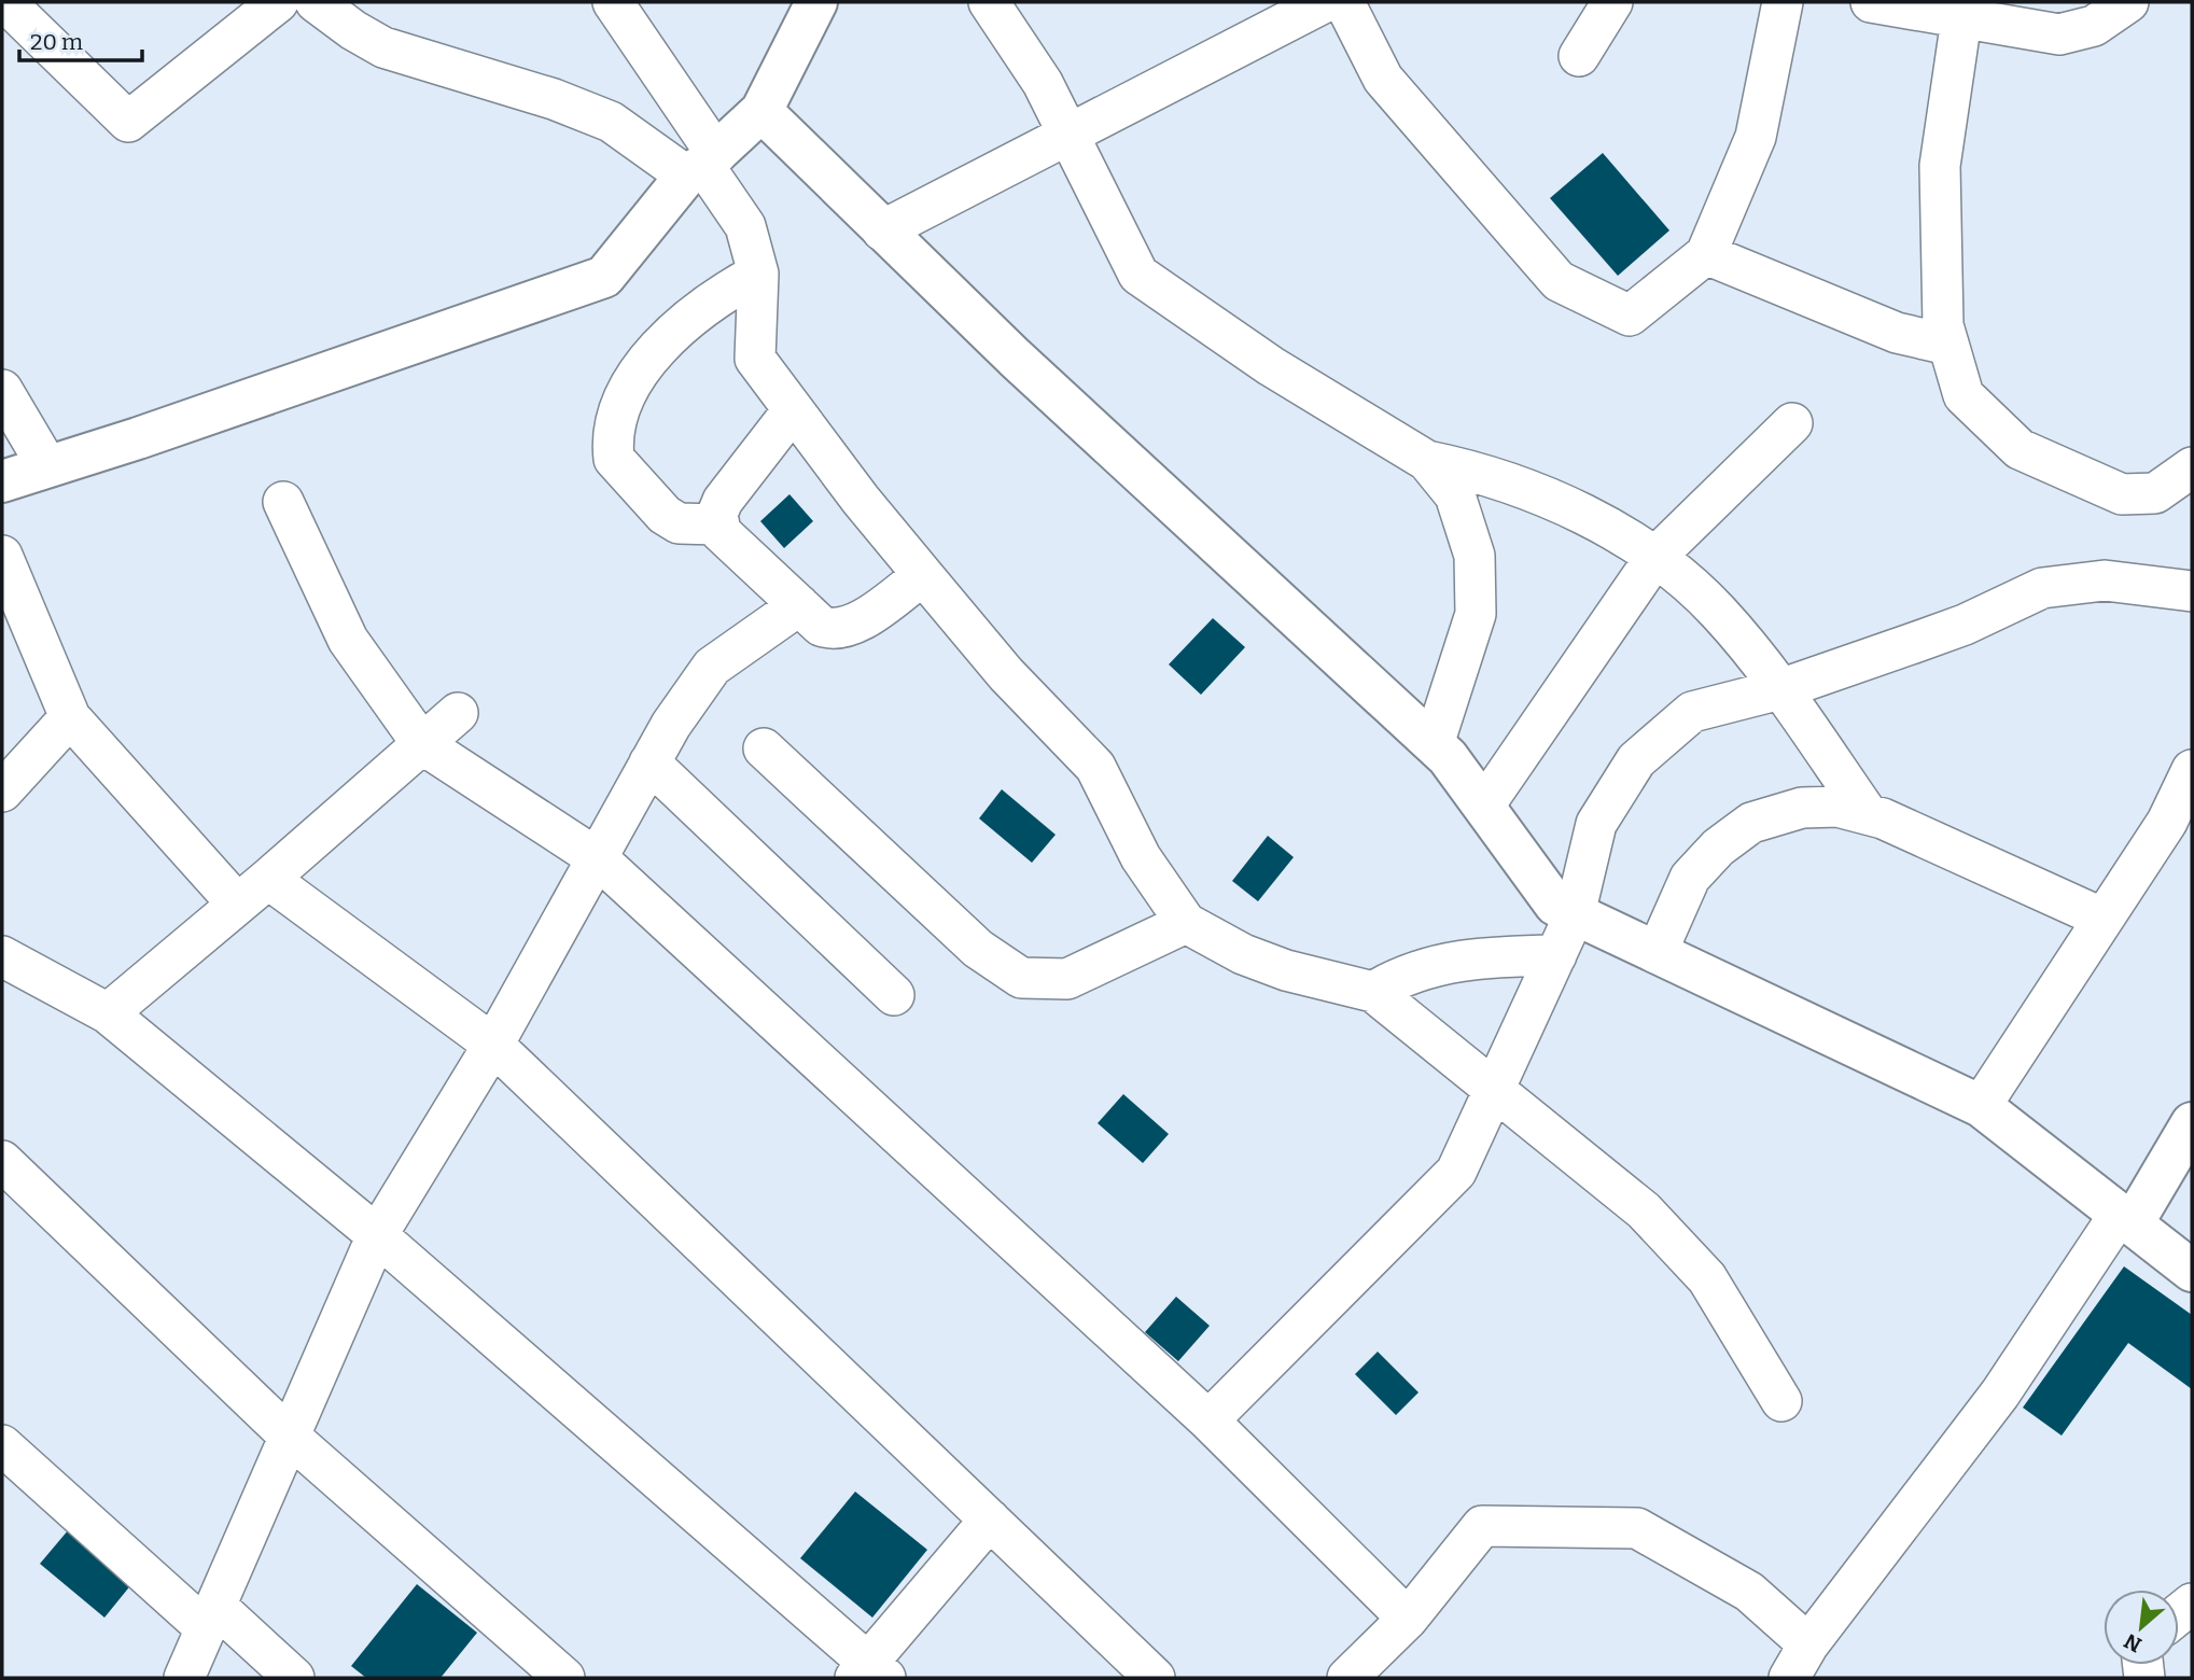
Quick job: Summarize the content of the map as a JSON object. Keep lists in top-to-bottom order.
{
  "scale_bar": "20 m",
  "north": "bottom left"
}
